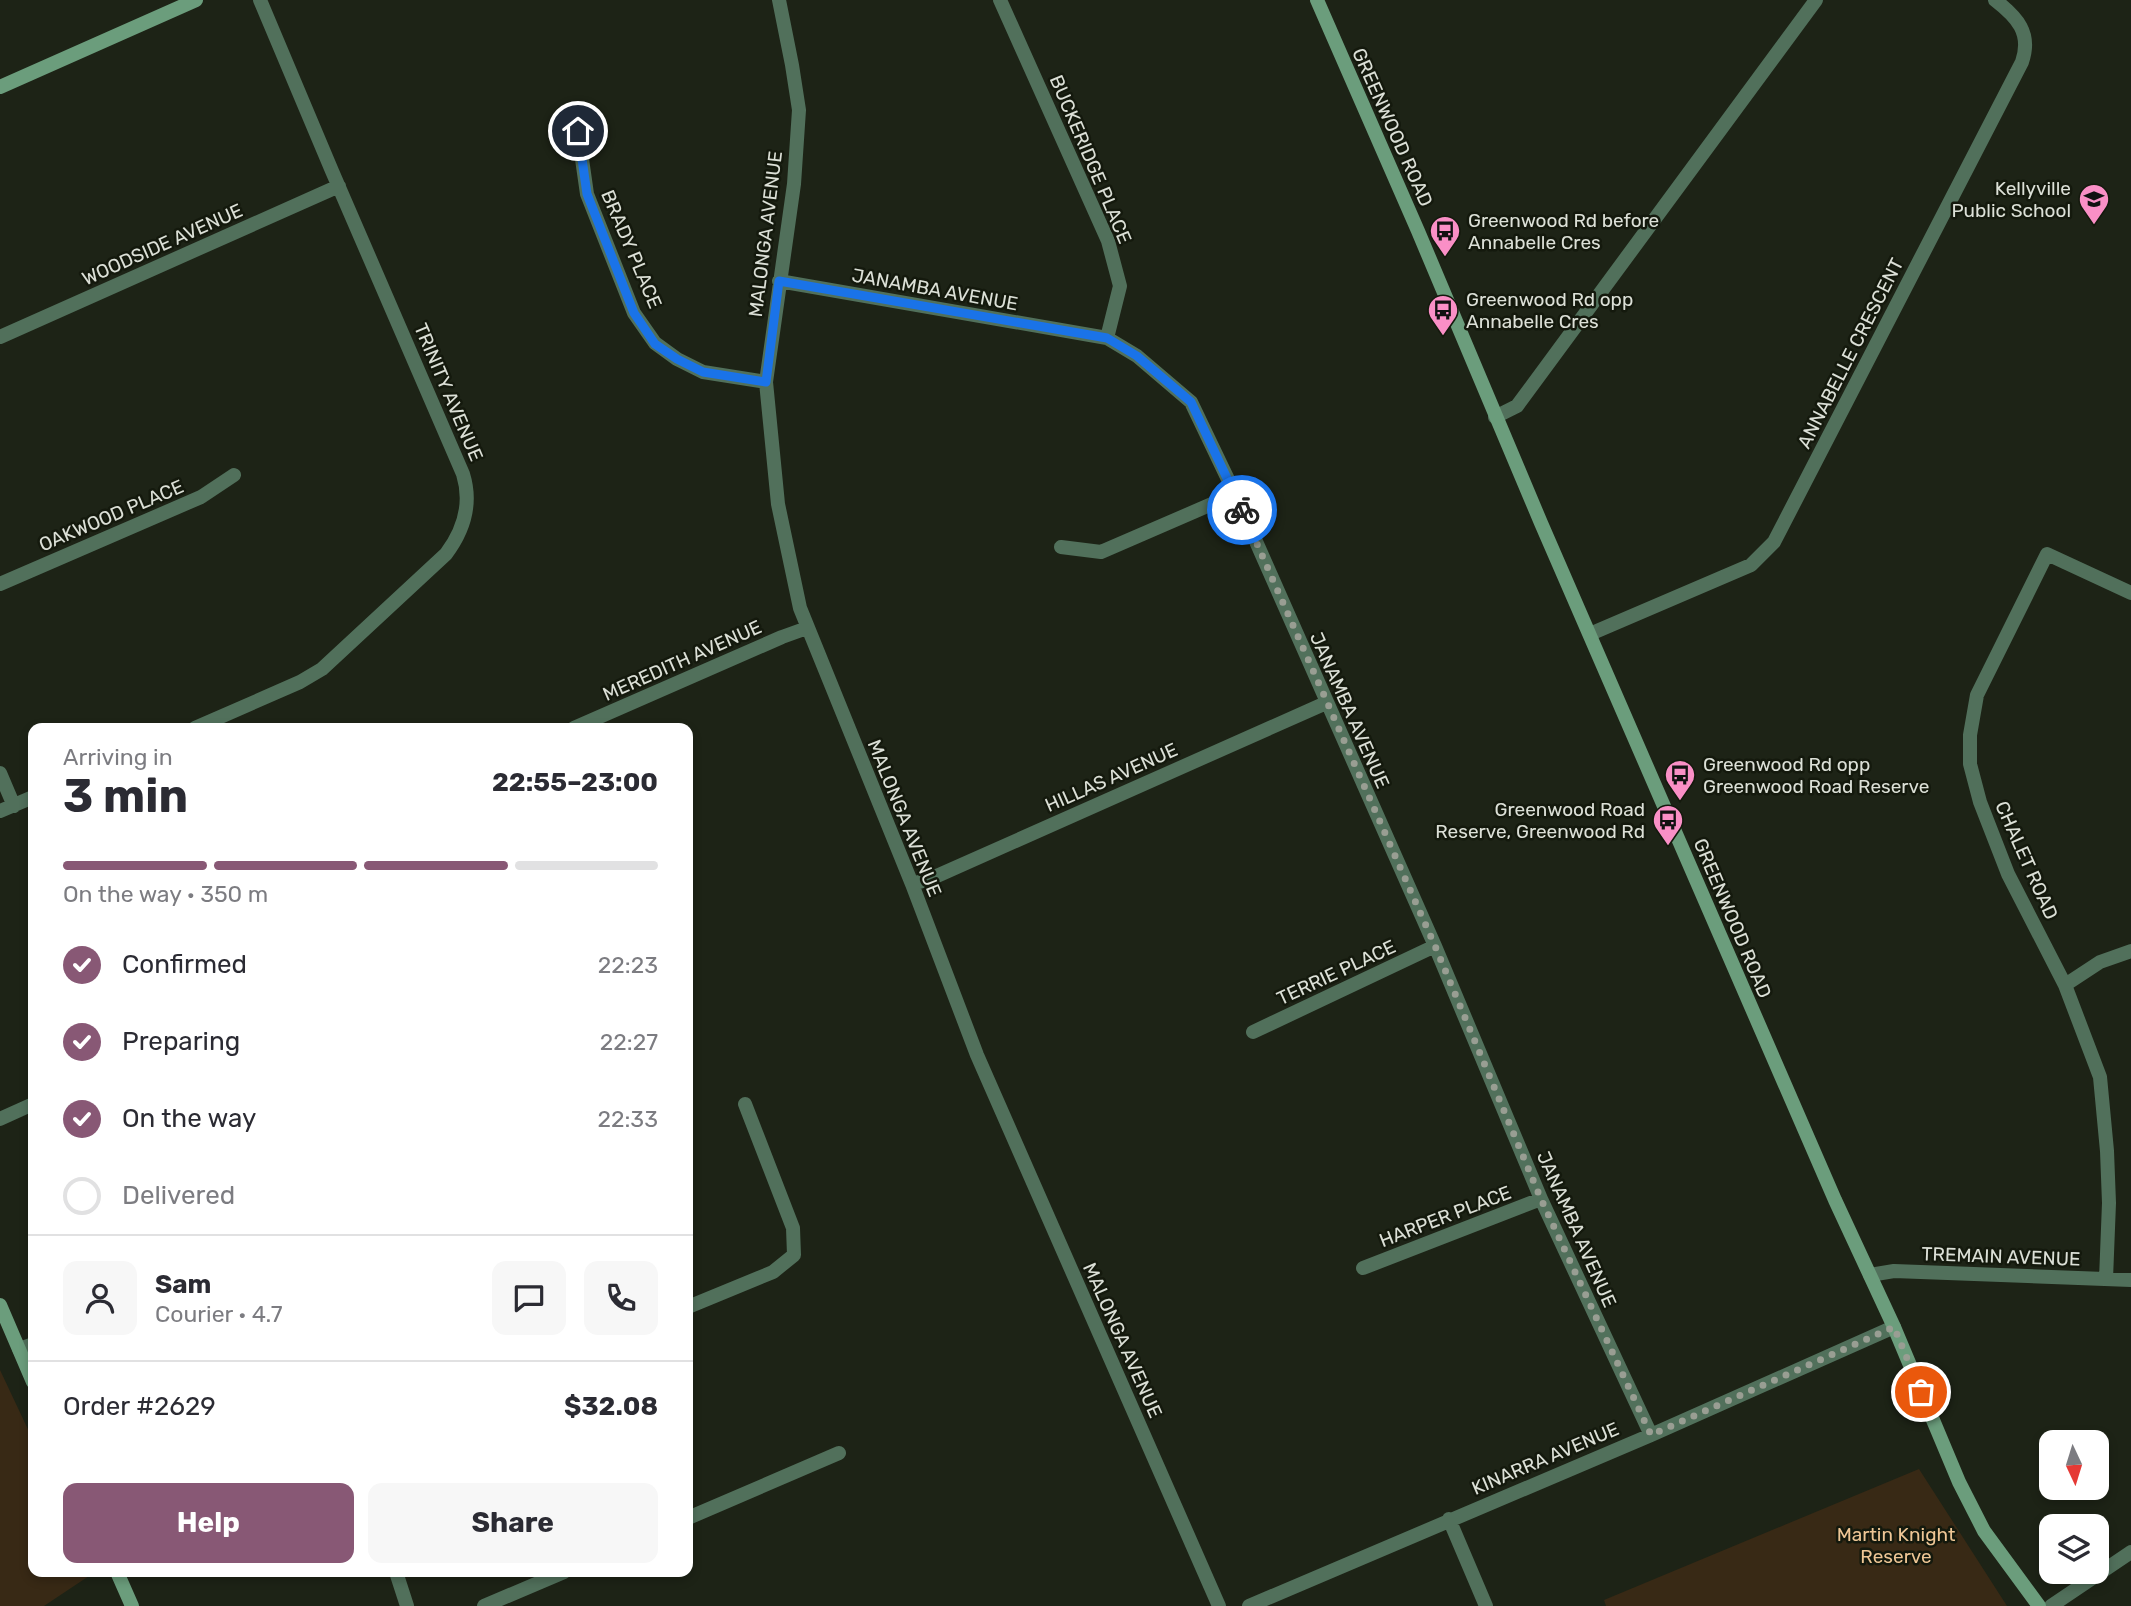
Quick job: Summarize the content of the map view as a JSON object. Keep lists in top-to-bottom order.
{
  "streets": {
    "street": [
      "GREENWOOD ROAD",
      "BUCKERIDGE PLACE",
      "MALONGA AVENUE",
      "WOODSIDE AVENUE",
      "BRADY PLACE",
      "JANAMBA AVENUE",
      "ANNABELLE CRESCENT",
      "TRINITY AVENUE",
      "OAKWOOD PLACE",
      "MEREDITH AVENUE",
      "HILLAS AVENUE",
      "CHALET ROAD",
      "TERRIE PLACE",
      "HARPER PLACE",
      "TREMAIN AVENUE",
      "KINARRA AVENUE"
    ]
  },
  "crossings": [
    ["GREENWOOD ROAD", "ANNABELLE CRESCENT"],
    ["GREENWOOD ROAD", "TREMAIN AVENUE"],
    ["GREENWOOD ROAD", "KINARRA AVENUE"],
    ["BUCKERIDGE PLACE", "JANAMBA AVENUE"],
    ["MALONGA AVENUE", "BRADY PLACE"],
    ["MALONGA AVENUE", "JANAMBA AVENUE"],
    ["MALONGA AVENUE", "MEREDITH AVENUE"],
    ["MALONGA AVENUE", "HILLAS AVENUE"],
    ["WOODSIDE AVENUE", "TRINITY AVENUE"],
    ["JANAMBA AVENUE", "HILLAS AVENUE"],
    ["JANAMBA AVENUE", "TERRIE PLACE"],
    ["JANAMBA AVENUE", "HARPER PLACE"],
    ["JANAMBA AVENUE", "KINARRA AVENUE"],
    ["CHALET ROAD", "TREMAIN AVENUE"]
  ],
  "parks": ["Martin Knight Reserve"],
  "places": {
    "school or university": ["Kellyville Public School"],
    "bus stop": [
      "Greenwood Rd before Annabelle Cres",
      "Greenwood Rd opp Annabelle Cres",
      "Greenwood Rd opp Greenwood Road Reserve",
      "Greenwood Road Reserve, Greenwood Rd"
    ]
  },
  "north": "bottom",
  "page": {
    "heading": ["3 min", "Arriving in", "22:55–23:00"],
    "panel": [
      "Sam",
      "Courier · 4.7",
      "Order #2629",
      "$32.08"
    ],
    "bar": "On the way · 350 m",
    "list": [
      ["Confirmed", "22:23"],
      ["Preparing", "22:27"],
      ["On the way", "22:33"],
      "Delivered"
    ],
    "buttons": ["Help", "Share"]
  }
}
